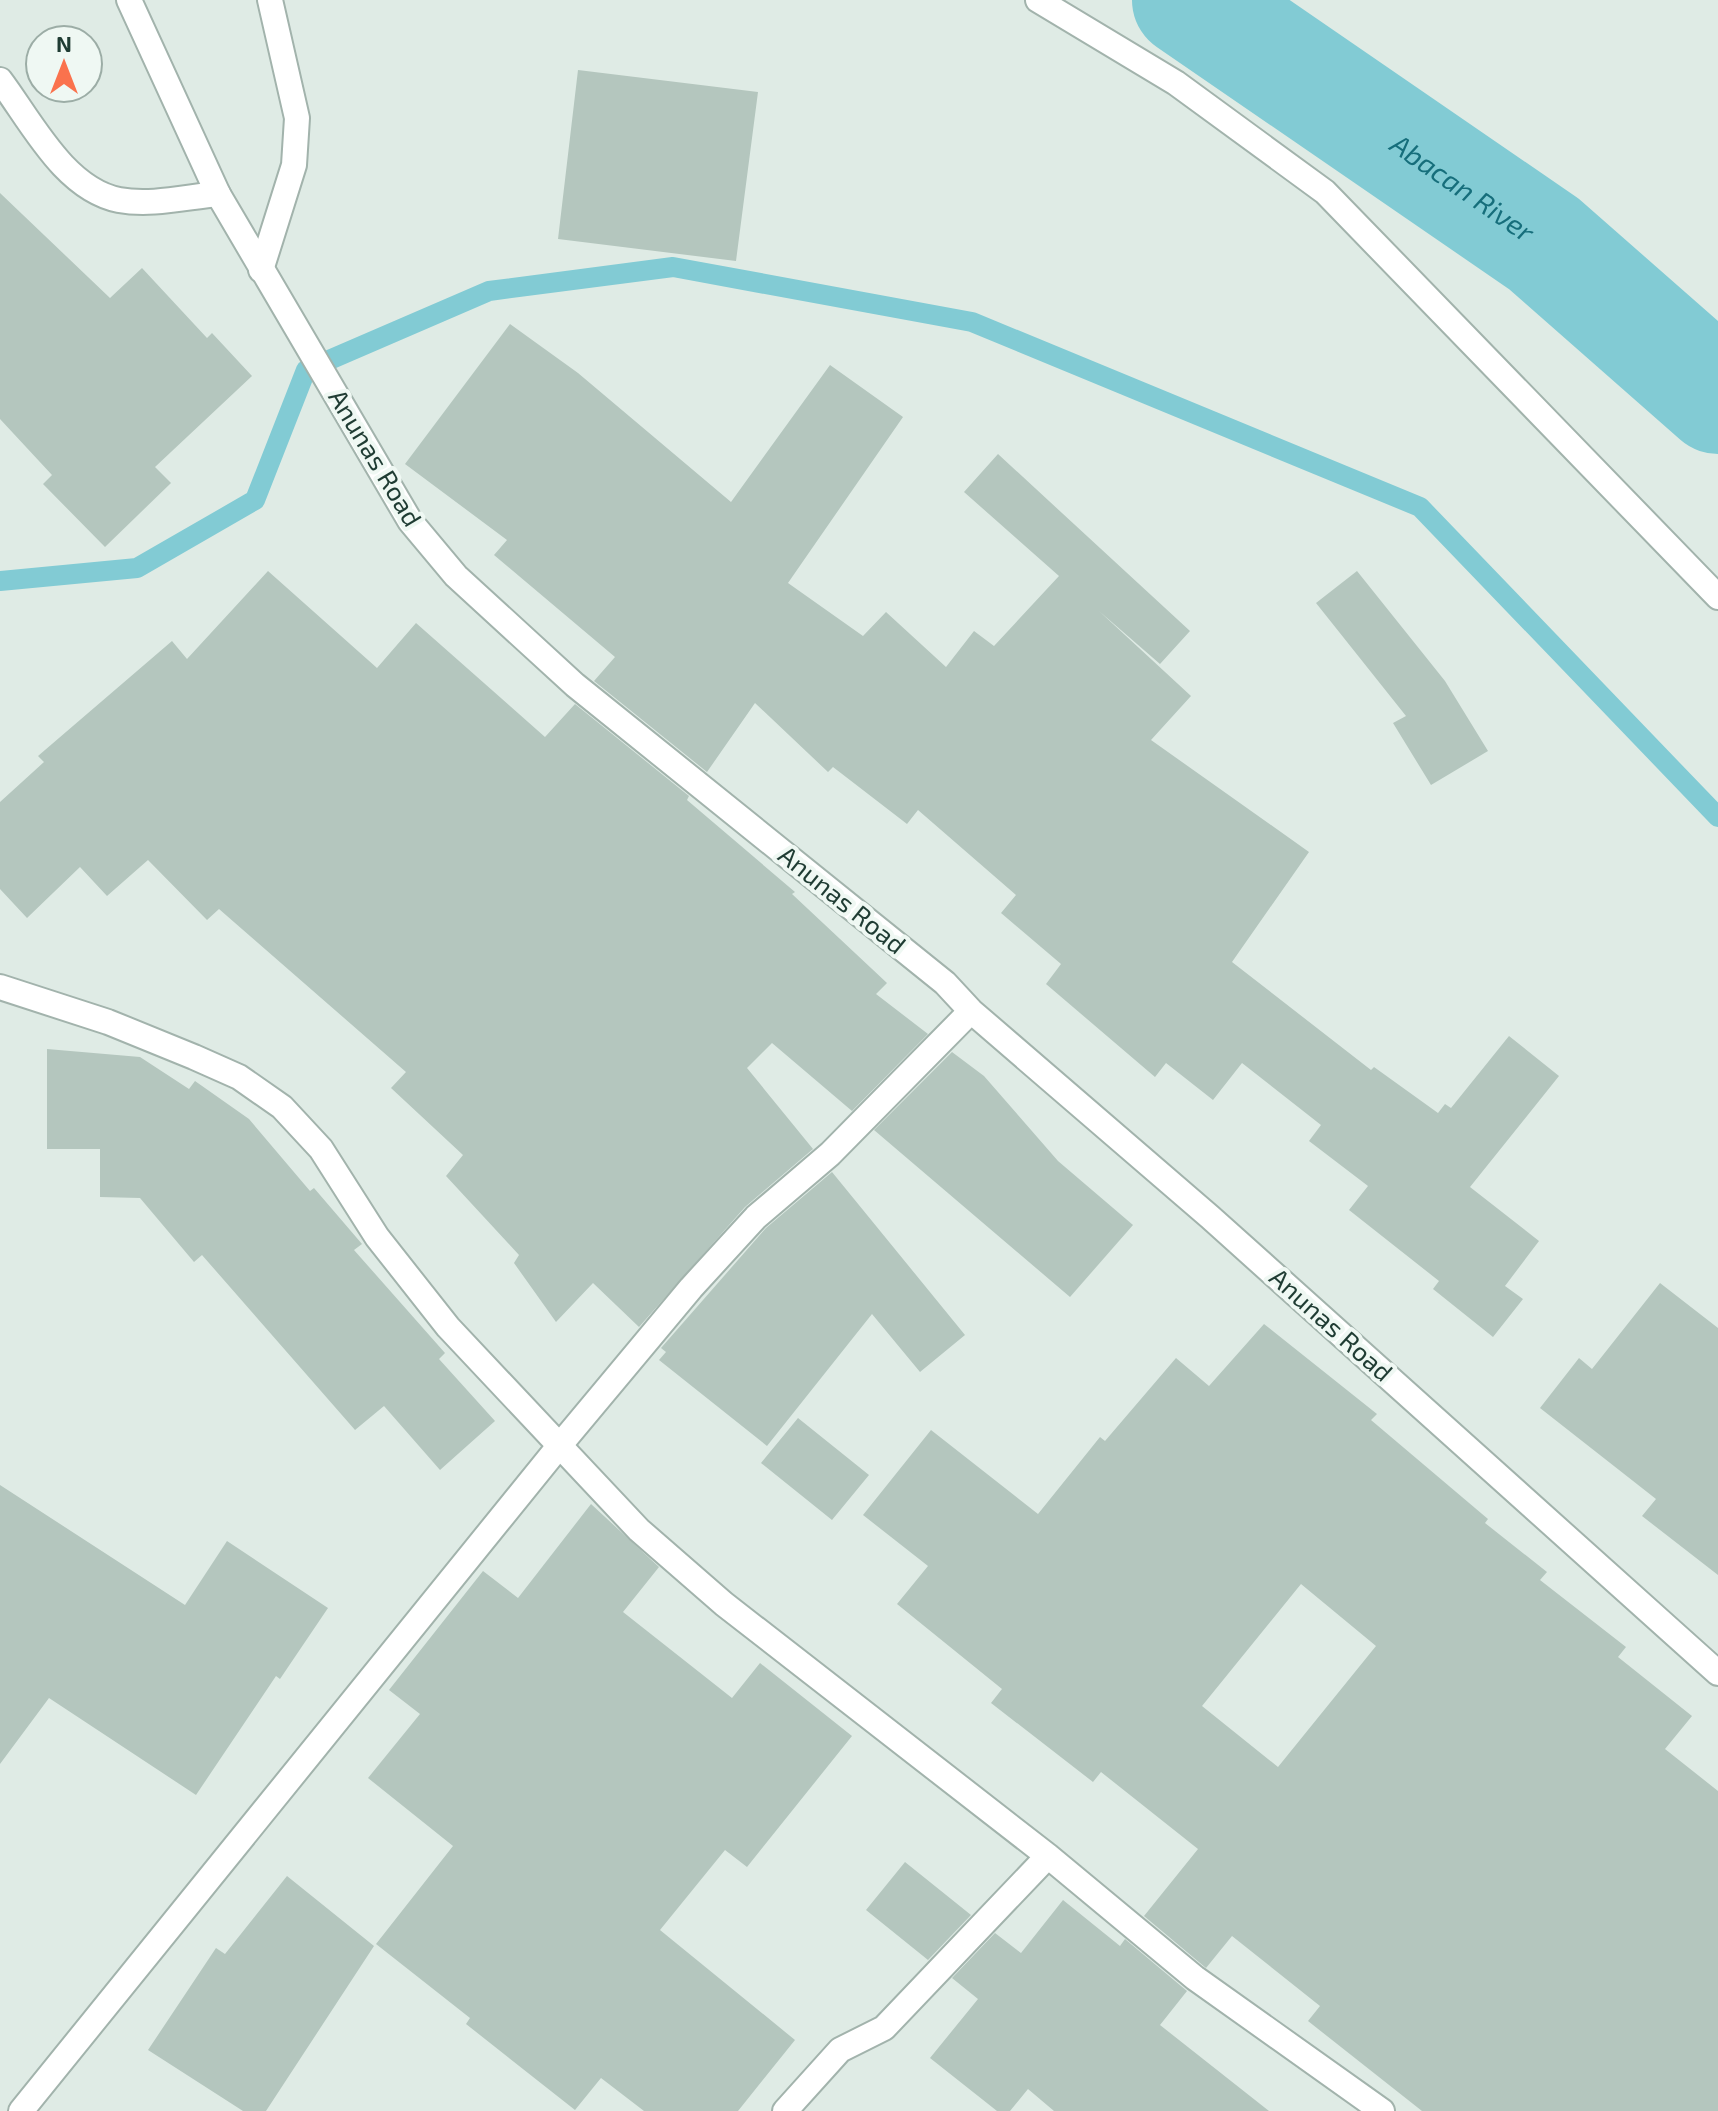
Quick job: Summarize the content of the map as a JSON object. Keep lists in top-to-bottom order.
{
  "streets": {
    "street": ["Anunas Road"]
  },
  "water": ["Abacan River"],
  "north": "top"
}
